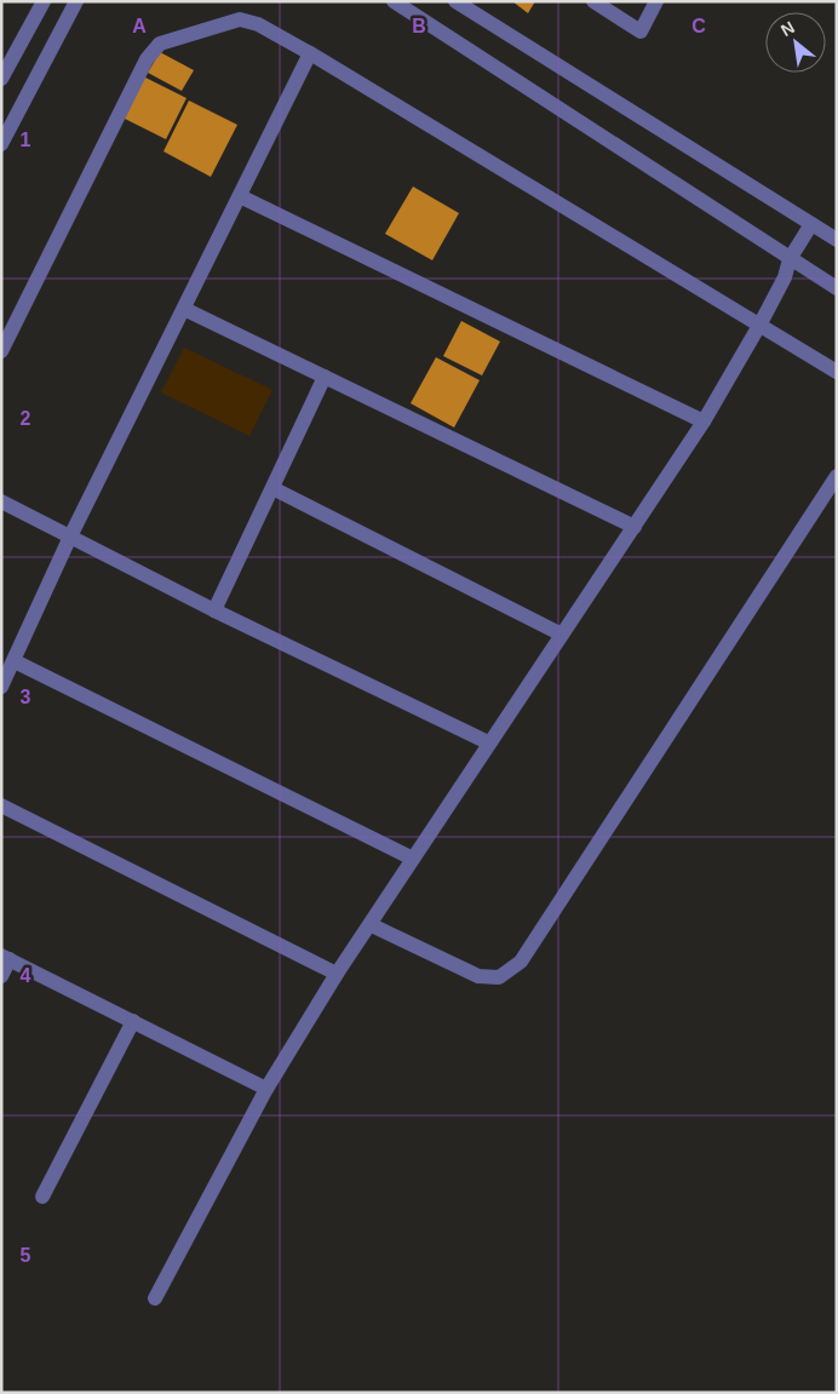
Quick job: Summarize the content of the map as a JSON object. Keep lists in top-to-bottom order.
{
  "north": "top left",
  "grid": {
    "columns": ["A", "B", "C"],
    "rows": [
      "1",
      "2",
      "3",
      "4",
      "5"
    ]
  }
}
